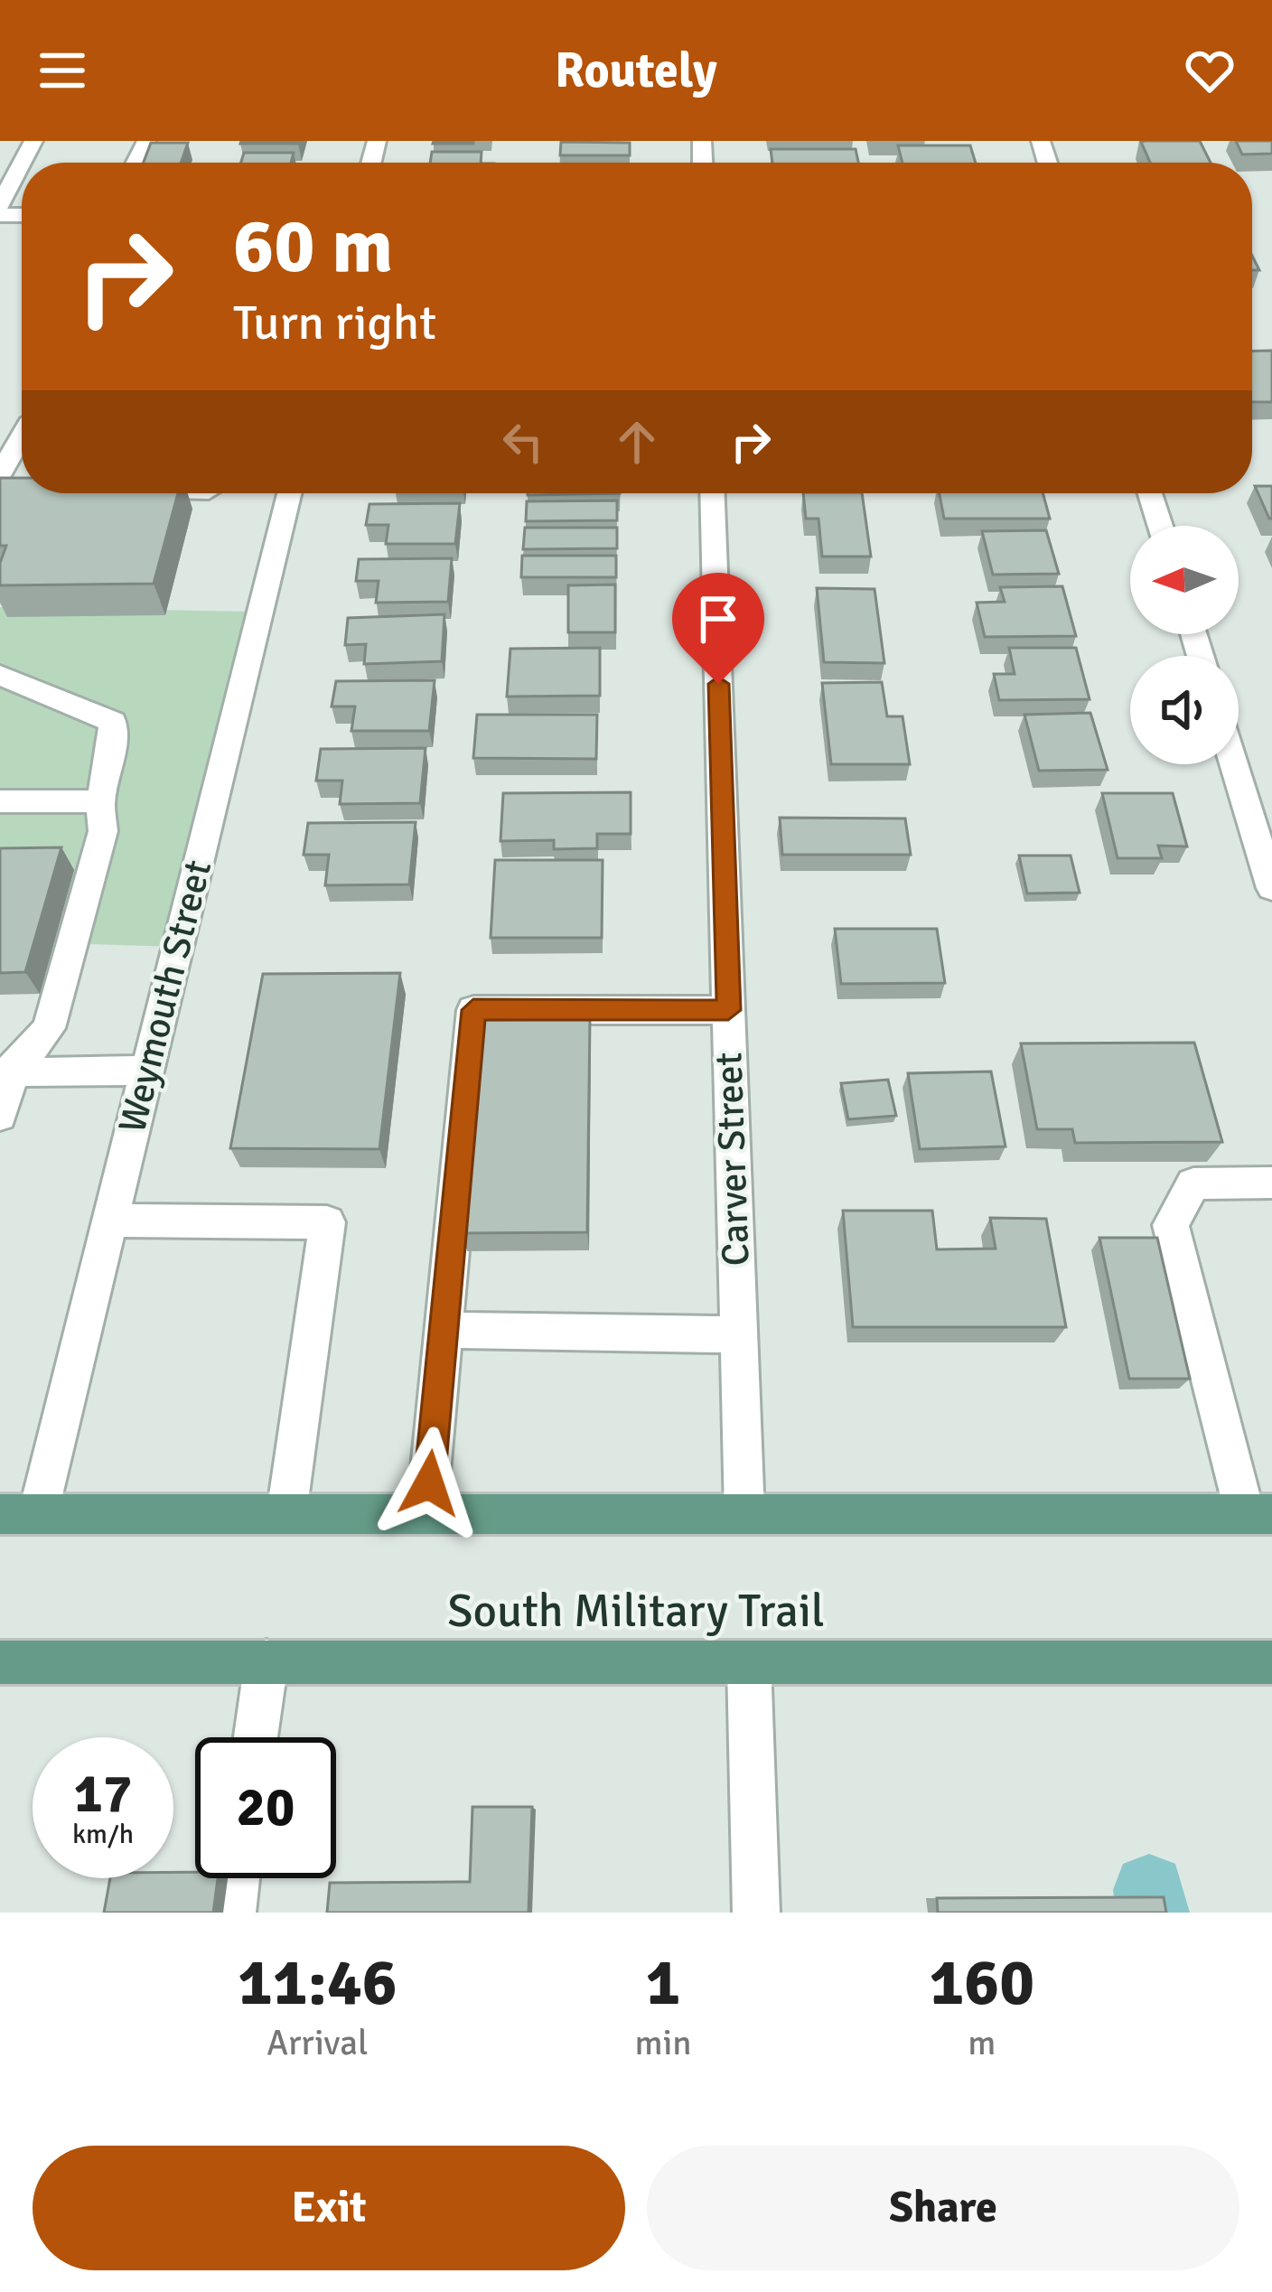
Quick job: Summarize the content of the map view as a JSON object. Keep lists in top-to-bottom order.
{
  "streets": {
    "main road": ["South Military Trail"],
    "street": ["Weymouth Street", "Carver Street"]
  },
  "north": "left",
  "page": {
    "header": "Routely",
    "turn": ["60 m", "Turn right"],
    "speed": "17 km/h",
    "limit": "20",
    "eta": [
      "11:46",
      "Arrival",
      "1",
      "min",
      "160",
      "m"
    ],
    "buttons": ["Exit", "Share"]
  }
}
